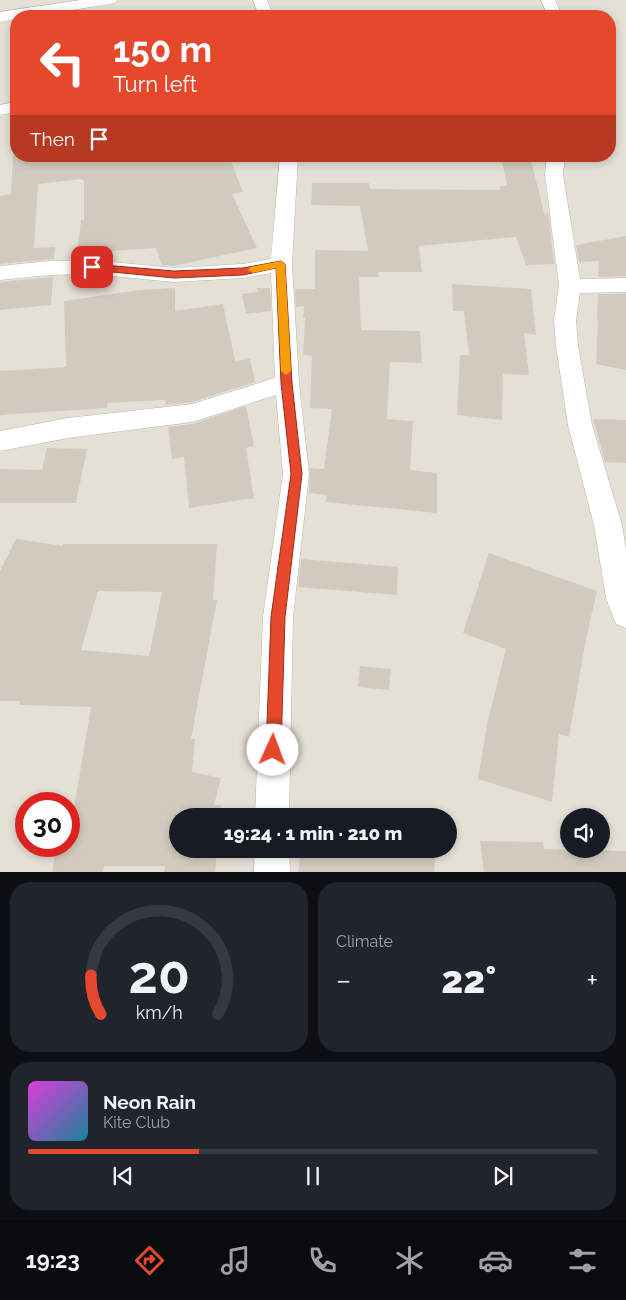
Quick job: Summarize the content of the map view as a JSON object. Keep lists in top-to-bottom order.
{
  "page": {
    "turn": ["150 m", "Turn left"],
    "then": "Then",
    "limit": "30",
    "trip": "19:24 · 1 min · 210 m",
    "tile": "Climate",
    "heat": ["−", "22°", "+"],
    "song": ["Neon Rain", "Kite Club"],
    "tabs": "19:23",
    "gauge": ["20", "km/h"]
  }
}
